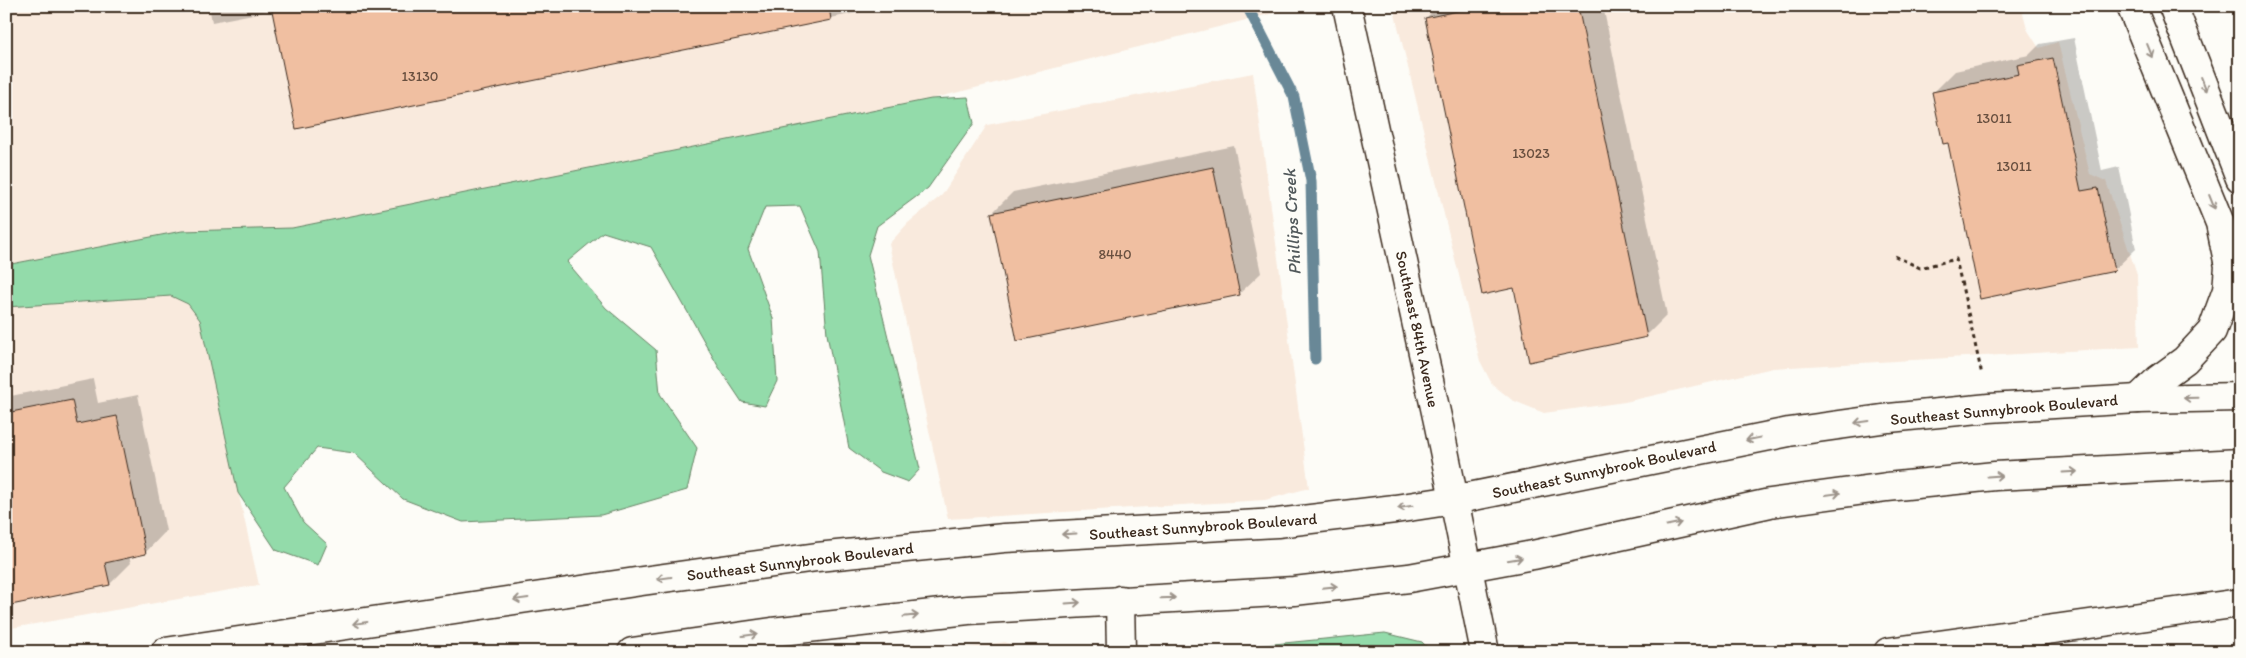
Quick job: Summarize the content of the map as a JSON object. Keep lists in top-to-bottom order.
{
  "streets": {
    "main road": ["Southeast 84th Avenue", "Southeast Sunnybrook Boulevard"]
  },
  "crossings": [
    ["Southeast 84th Avenue", "Southeast Sunnybrook Boulevard"]
  ],
  "water": ["Phillips Creek"],
  "house_numbers": [
    "13130",
    "13011",
    "13023",
    "13011",
    "8440"
  ]
}
